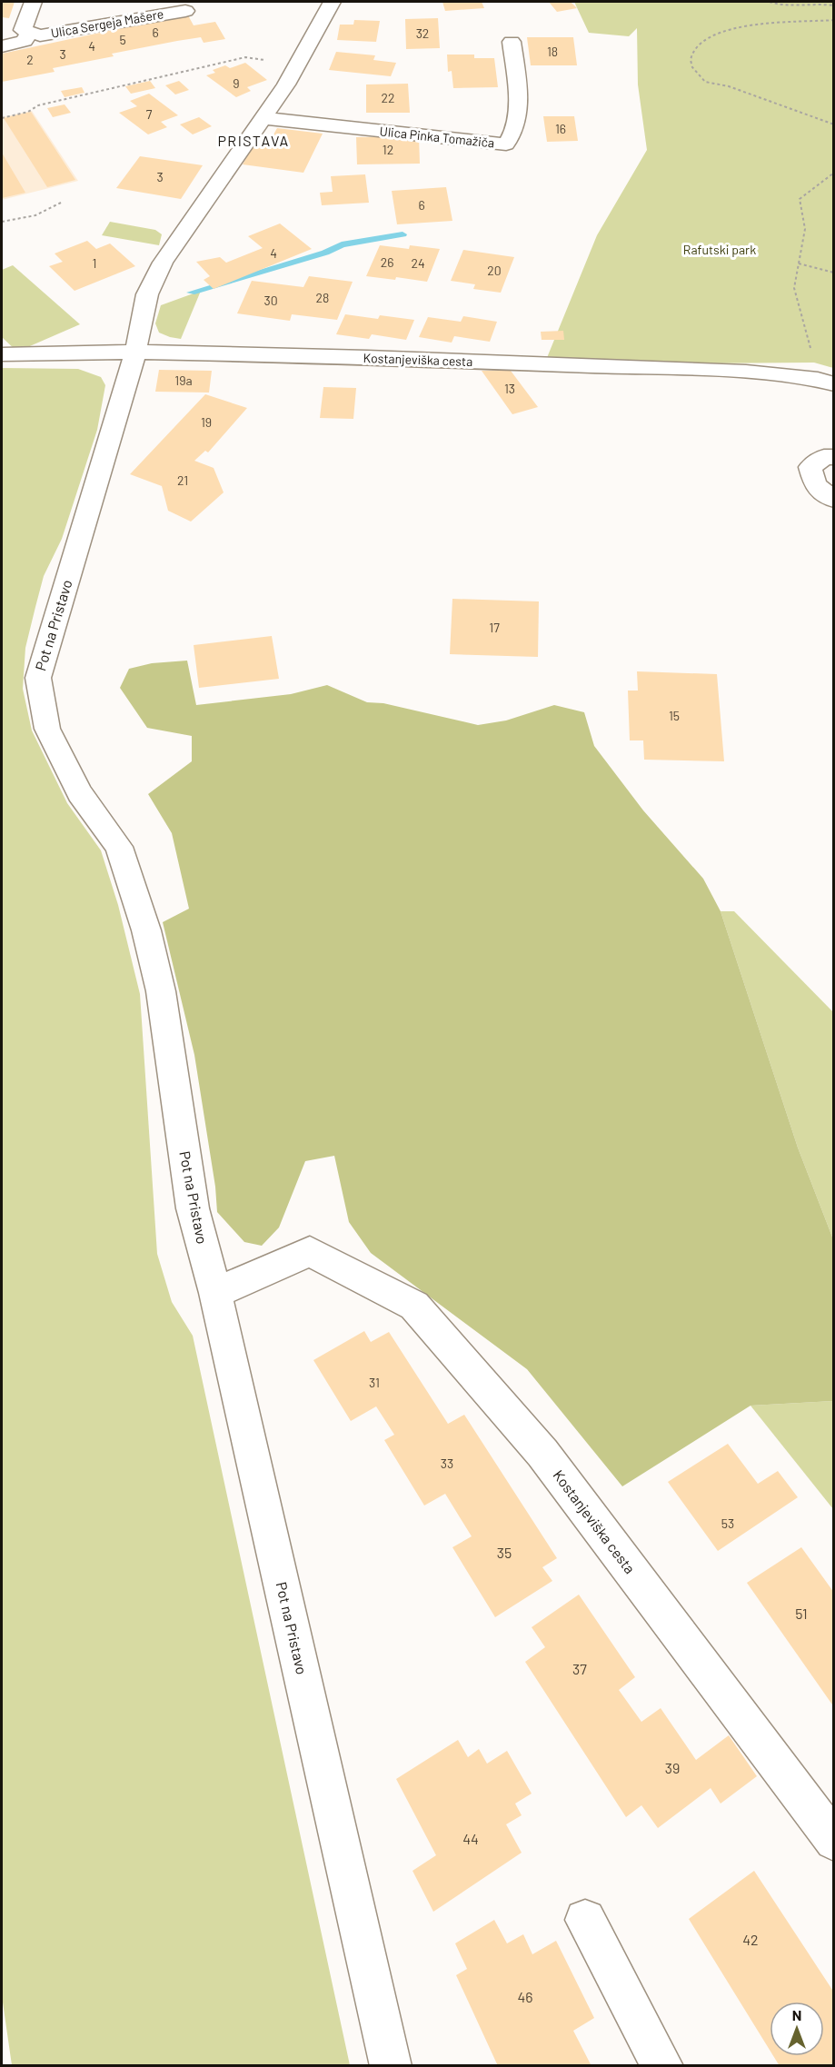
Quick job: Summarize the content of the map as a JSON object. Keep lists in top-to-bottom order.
{
  "streets": {
    "street": [
      "Ulica Sergeja Mašere",
      "Ulica Pinka Tomažiča",
      "Kostanjeviška cesta",
      "Pot na Pristavo"
    ]
  },
  "crossings": [
    ["Kostanjeviška cesta", "Pot na Pristavo"]
  ],
  "districts": ["PRISTAVA"],
  "parks": ["Rafutski park"],
  "house_numbers": [
    "6",
    "32",
    "5",
    "4",
    "18",
    "3",
    "2",
    "9",
    "22",
    "7",
    "16",
    "12",
    "3",
    "6",
    "4",
    "26",
    "1",
    "24",
    "20",
    "28",
    "30",
    "19a",
    "13",
    "19",
    "21",
    "17",
    "15",
    "31",
    "33",
    "53",
    "35",
    "51",
    "37",
    "39",
    "44",
    "42",
    "46"
  ],
  "north": "top"
}
